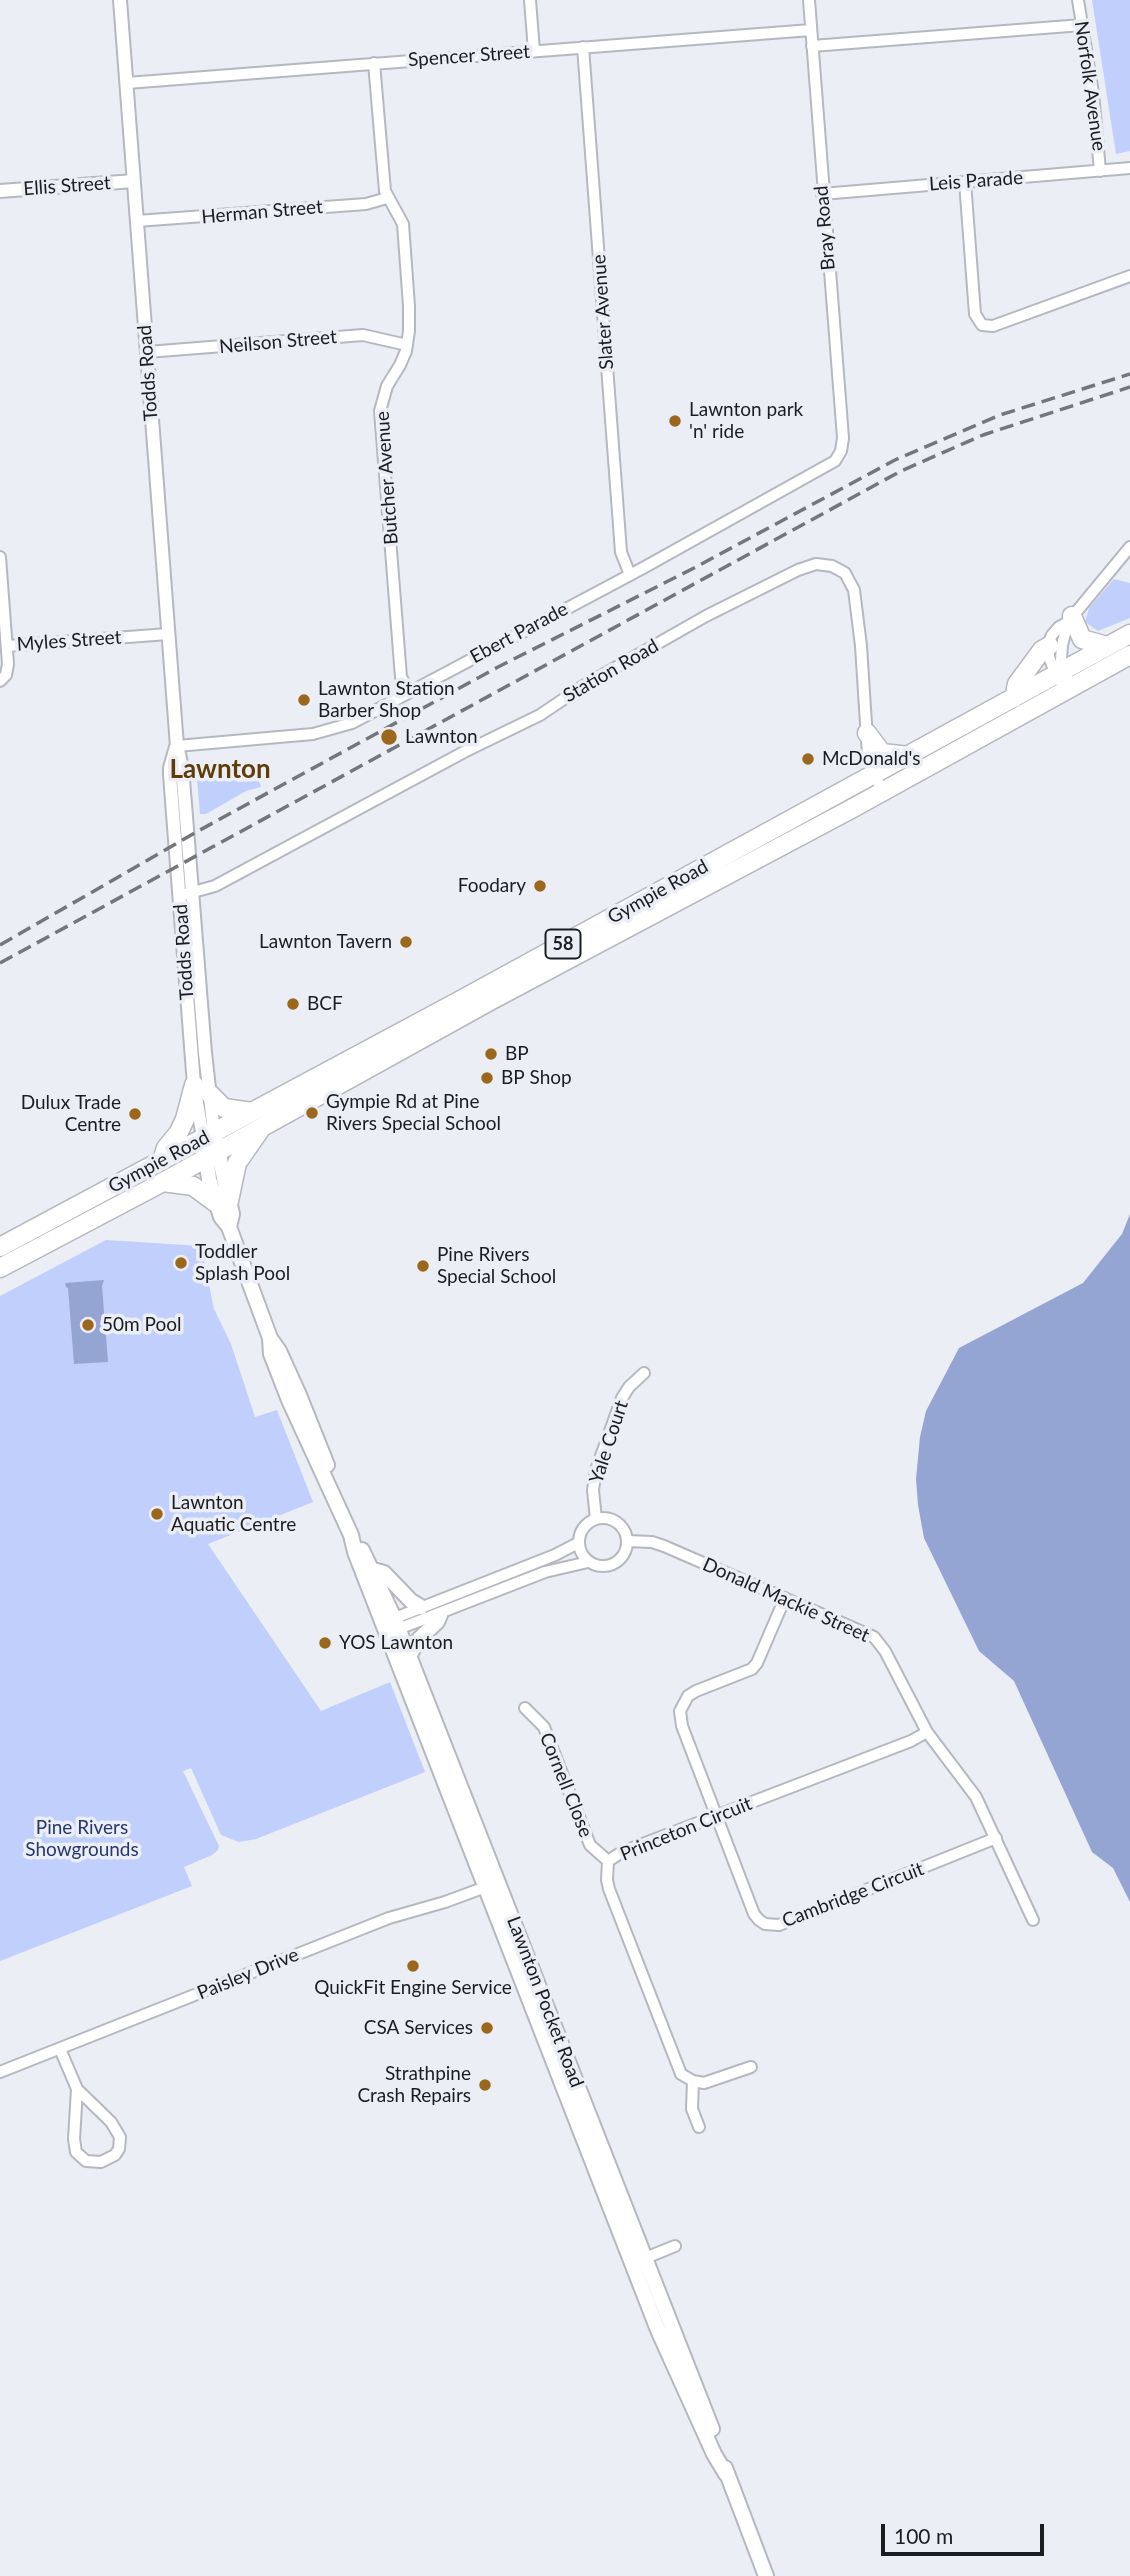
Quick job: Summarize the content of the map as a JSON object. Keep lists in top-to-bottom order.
{
  "streets": {
    "highway": ["Gympie Road", "58"],
    "main road": ["Todds Road", "Lawnton Pocket Road"],
    "street": [
      "Spencer Street",
      "Norfolk Avenue",
      "Leis Parade",
      "Ellis Street",
      "Herman Street",
      "Bray Road",
      "Slater Avenue",
      "Neilson Street",
      "Butcher Avenue",
      "Ebert Parade",
      "Myles Street",
      "Station Road",
      "Yale Court",
      "Donald Mackie Street",
      "Cornell Close",
      "Princeton Circuit",
      "Cambridge Circuit",
      "Paisley Drive"
    ]
  },
  "crossings": [
    ["Spencer Street", "Bray Road"],
    ["Spencer Street", "Slater Avenue"],
    ["Spencer Street", "Todds Road"],
    ["Spencer Street", "Butcher Avenue"],
    ["Norfolk Avenue", "Leis Parade"],
    ["Leis Parade", "Bray Road"],
    ["Ellis Street", "Todds Road"],
    ["Herman Street", "Todds Road"],
    ["Herman Street", "Butcher Avenue"],
    ["Bray Road", "Ebert Parade"],
    ["Slater Avenue", "Ebert Parade"],
    ["Neilson Street", "Todds Road"],
    ["Neilson Street", "Butcher Avenue"],
    ["Todds Road", "Ebert Parade"],
    ["Todds Road", "Myles Street"],
    ["Todds Road", "Station Road"],
    ["Todds Road", "Gympie Road"],
    ["Todds Road", "Lawnton Pocket Road"],
    ["Butcher Avenue", "Ebert Parade"],
    ["Station Road", "Gympie Road"],
    ["Gympie Road", "Lawnton Pocket Road"],
    ["Yale Court", "Donald Mackie Street"],
    ["Donald Mackie Street", "Princeton Circuit"],
    ["Donald Mackie Street", "Cambridge Circuit"],
    ["Cornell Close", "Princeton Circuit"],
    ["Princeton Circuit", "Cambridge Circuit"],
    ["Paisley Drive", "Lawnton Pocket Road"]
  ],
  "districts": ["Lawnton"],
  "parks": ["Pine Rivers Showgrounds"],
  "places": [
    "Lawnton park 'n' ride",
    "Lawnton Station Barber Shop",
    "Lawnton",
    "McDonald's",
    "Foodary",
    "Lawnton Tavern",
    "BCF",
    "BP",
    "BP Shop",
    "Gympie Rd at Pine Rivers Special School",
    "Dulux Trade Centre",
    "Toddler Splash Pool",
    "Pine Rivers Special School",
    "50m Pool",
    "Lawnton Aquatic Centre",
    "YOS Lawnton",
    "QuickFit Engine Service",
    "CSA Services",
    "Strathpine Crash Repairs"
  ],
  "scale_bar": "100 m"
}
